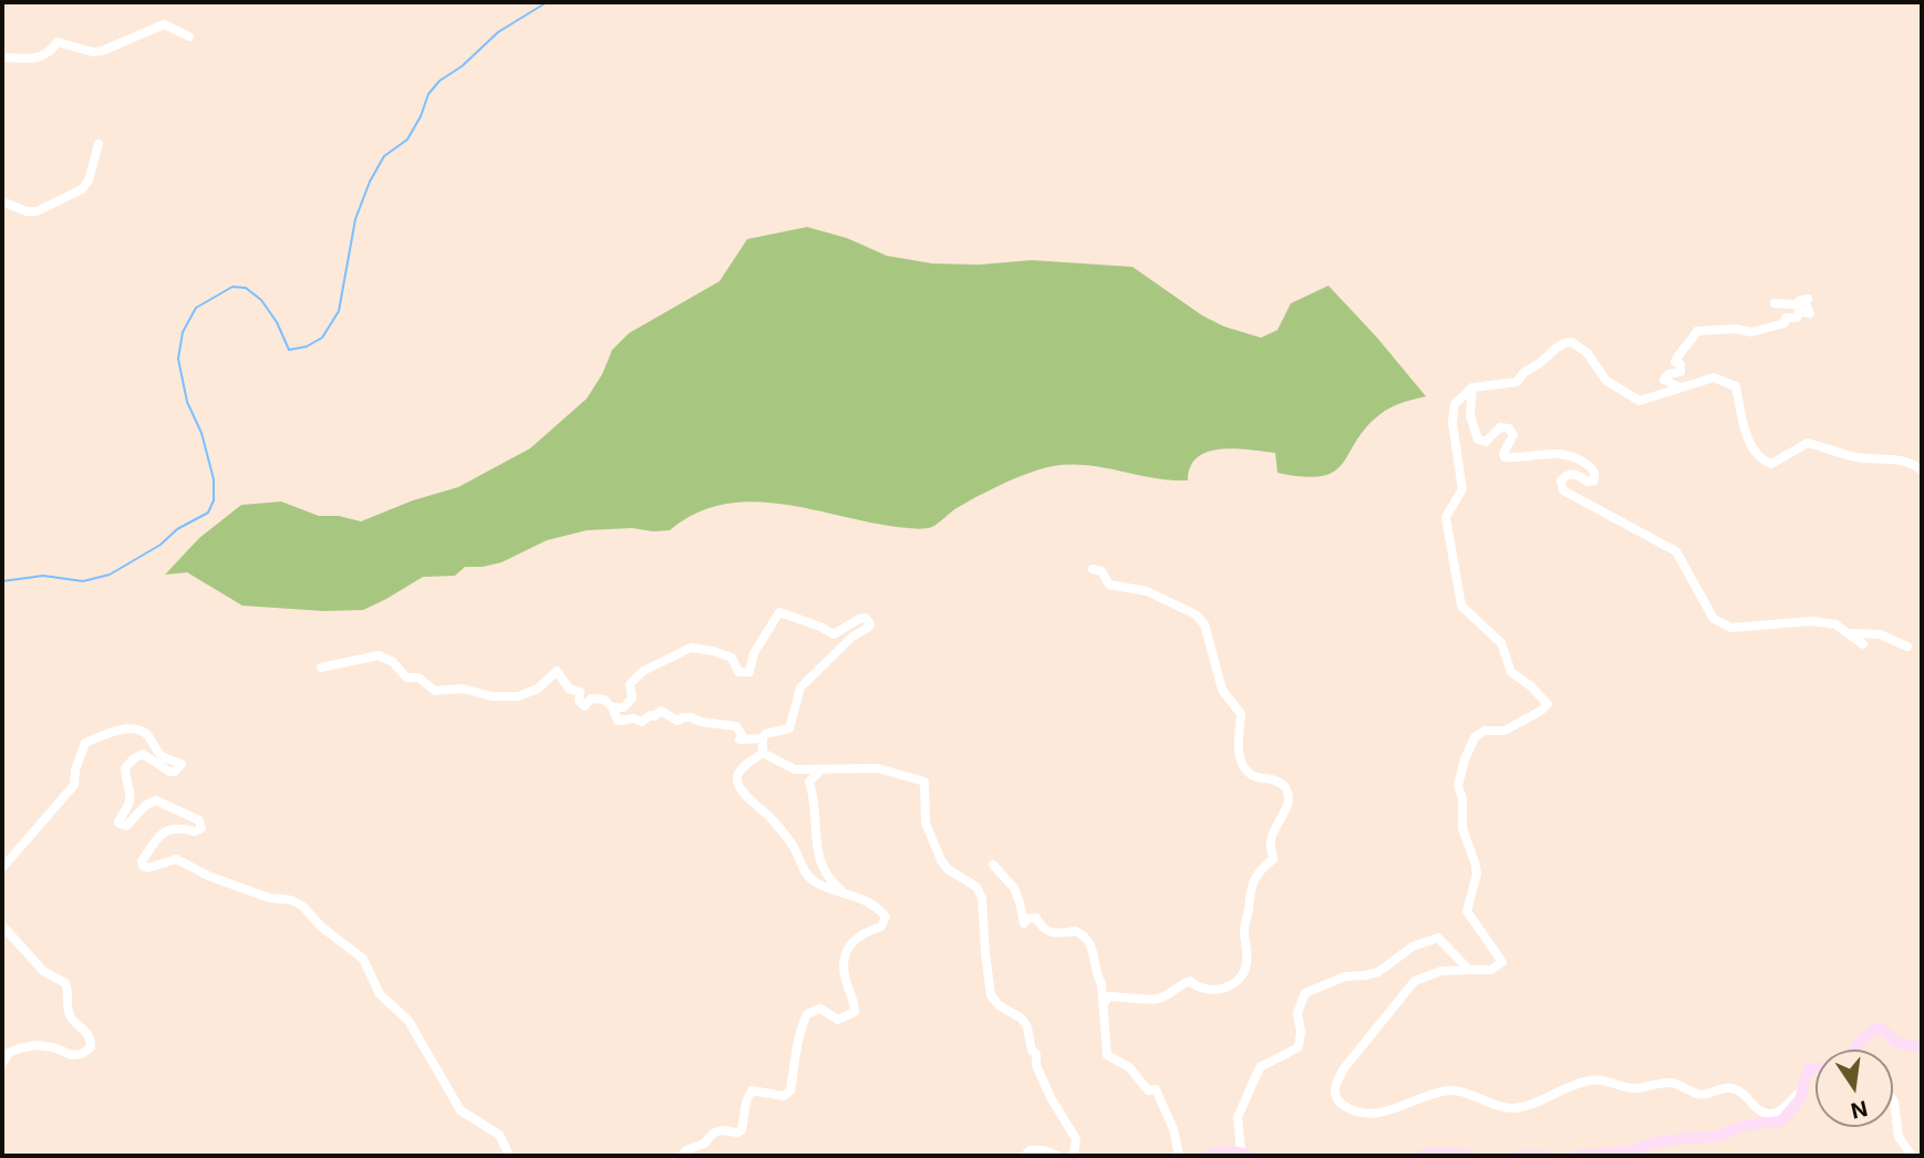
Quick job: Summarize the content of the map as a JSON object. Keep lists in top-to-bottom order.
{
  "north": "bottom"
}
